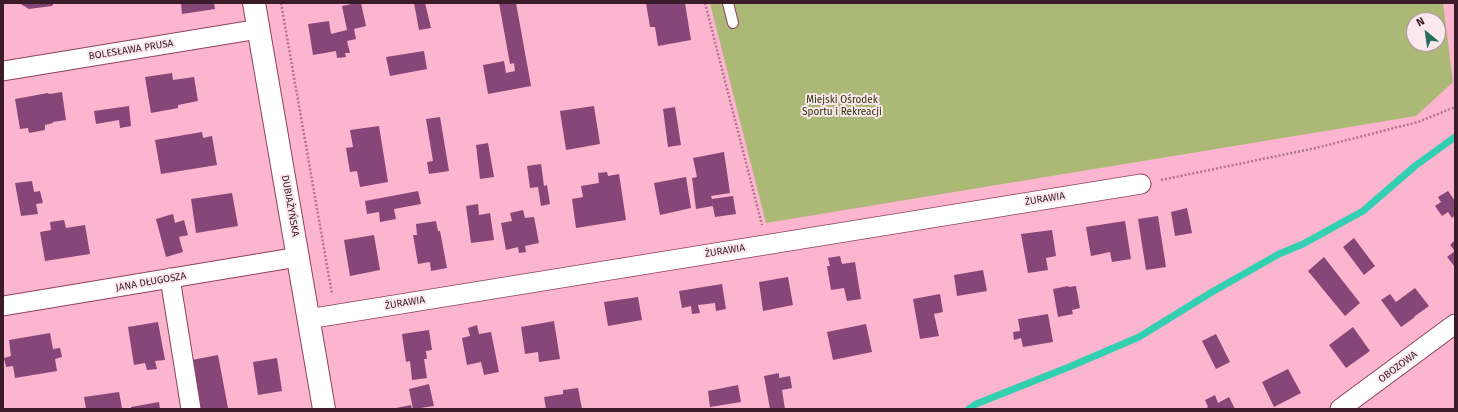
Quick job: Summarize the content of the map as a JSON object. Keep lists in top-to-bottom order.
{
  "streets": {
    "street": [
      "BOLESŁAWA PRUSA",
      "ŻURAWIA",
      "DUBIAŻYŃSKA",
      "JANA DŁUGOSZA",
      "OBOZOWA"
    ]
  },
  "crossings": [
    ["BOLESŁAWA PRUSA", "DUBIAŻYŃSKA"],
    ["ŻURAWIA", "DUBIAŻYŃSKA"],
    ["DUBIAŻYŃSKA", "JANA DŁUGOSZA"]
  ],
  "parks": ["Miejski Ośrodek Sportu i Rekreacji"],
  "north": "top left"
}
